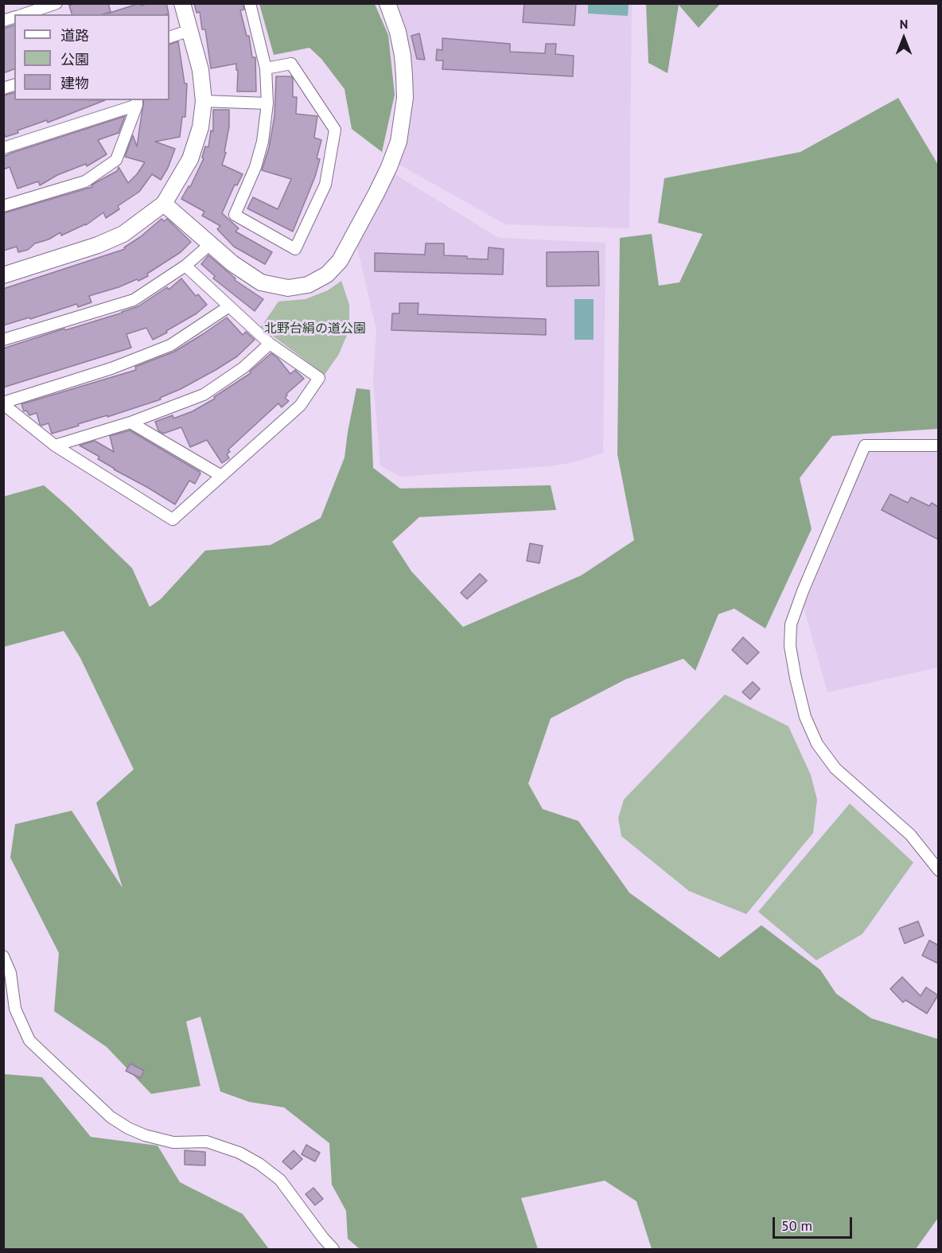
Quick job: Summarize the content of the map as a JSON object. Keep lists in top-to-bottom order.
{
  "parks": ["北野台絹の道公園"],
  "legend": ["道路", "公園", "建物"],
  "scale_bar": "50 m",
  "north": "top"
}
